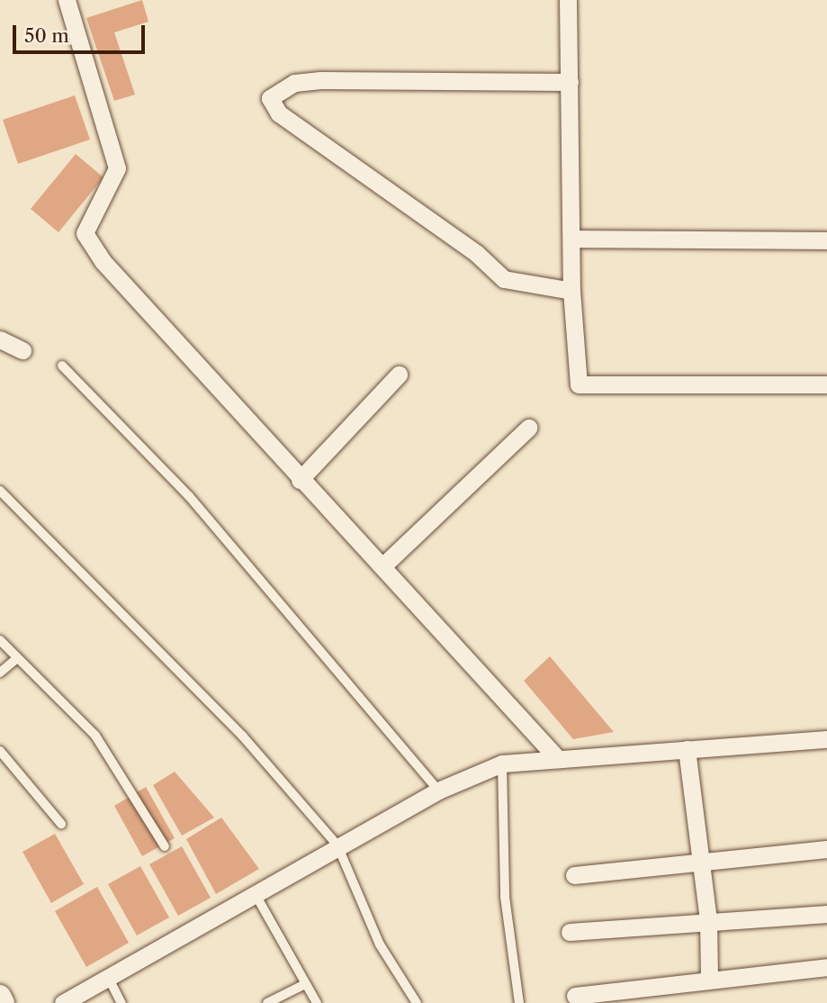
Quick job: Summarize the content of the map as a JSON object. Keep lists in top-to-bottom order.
{
  "scale_bar": "50 m"
}
